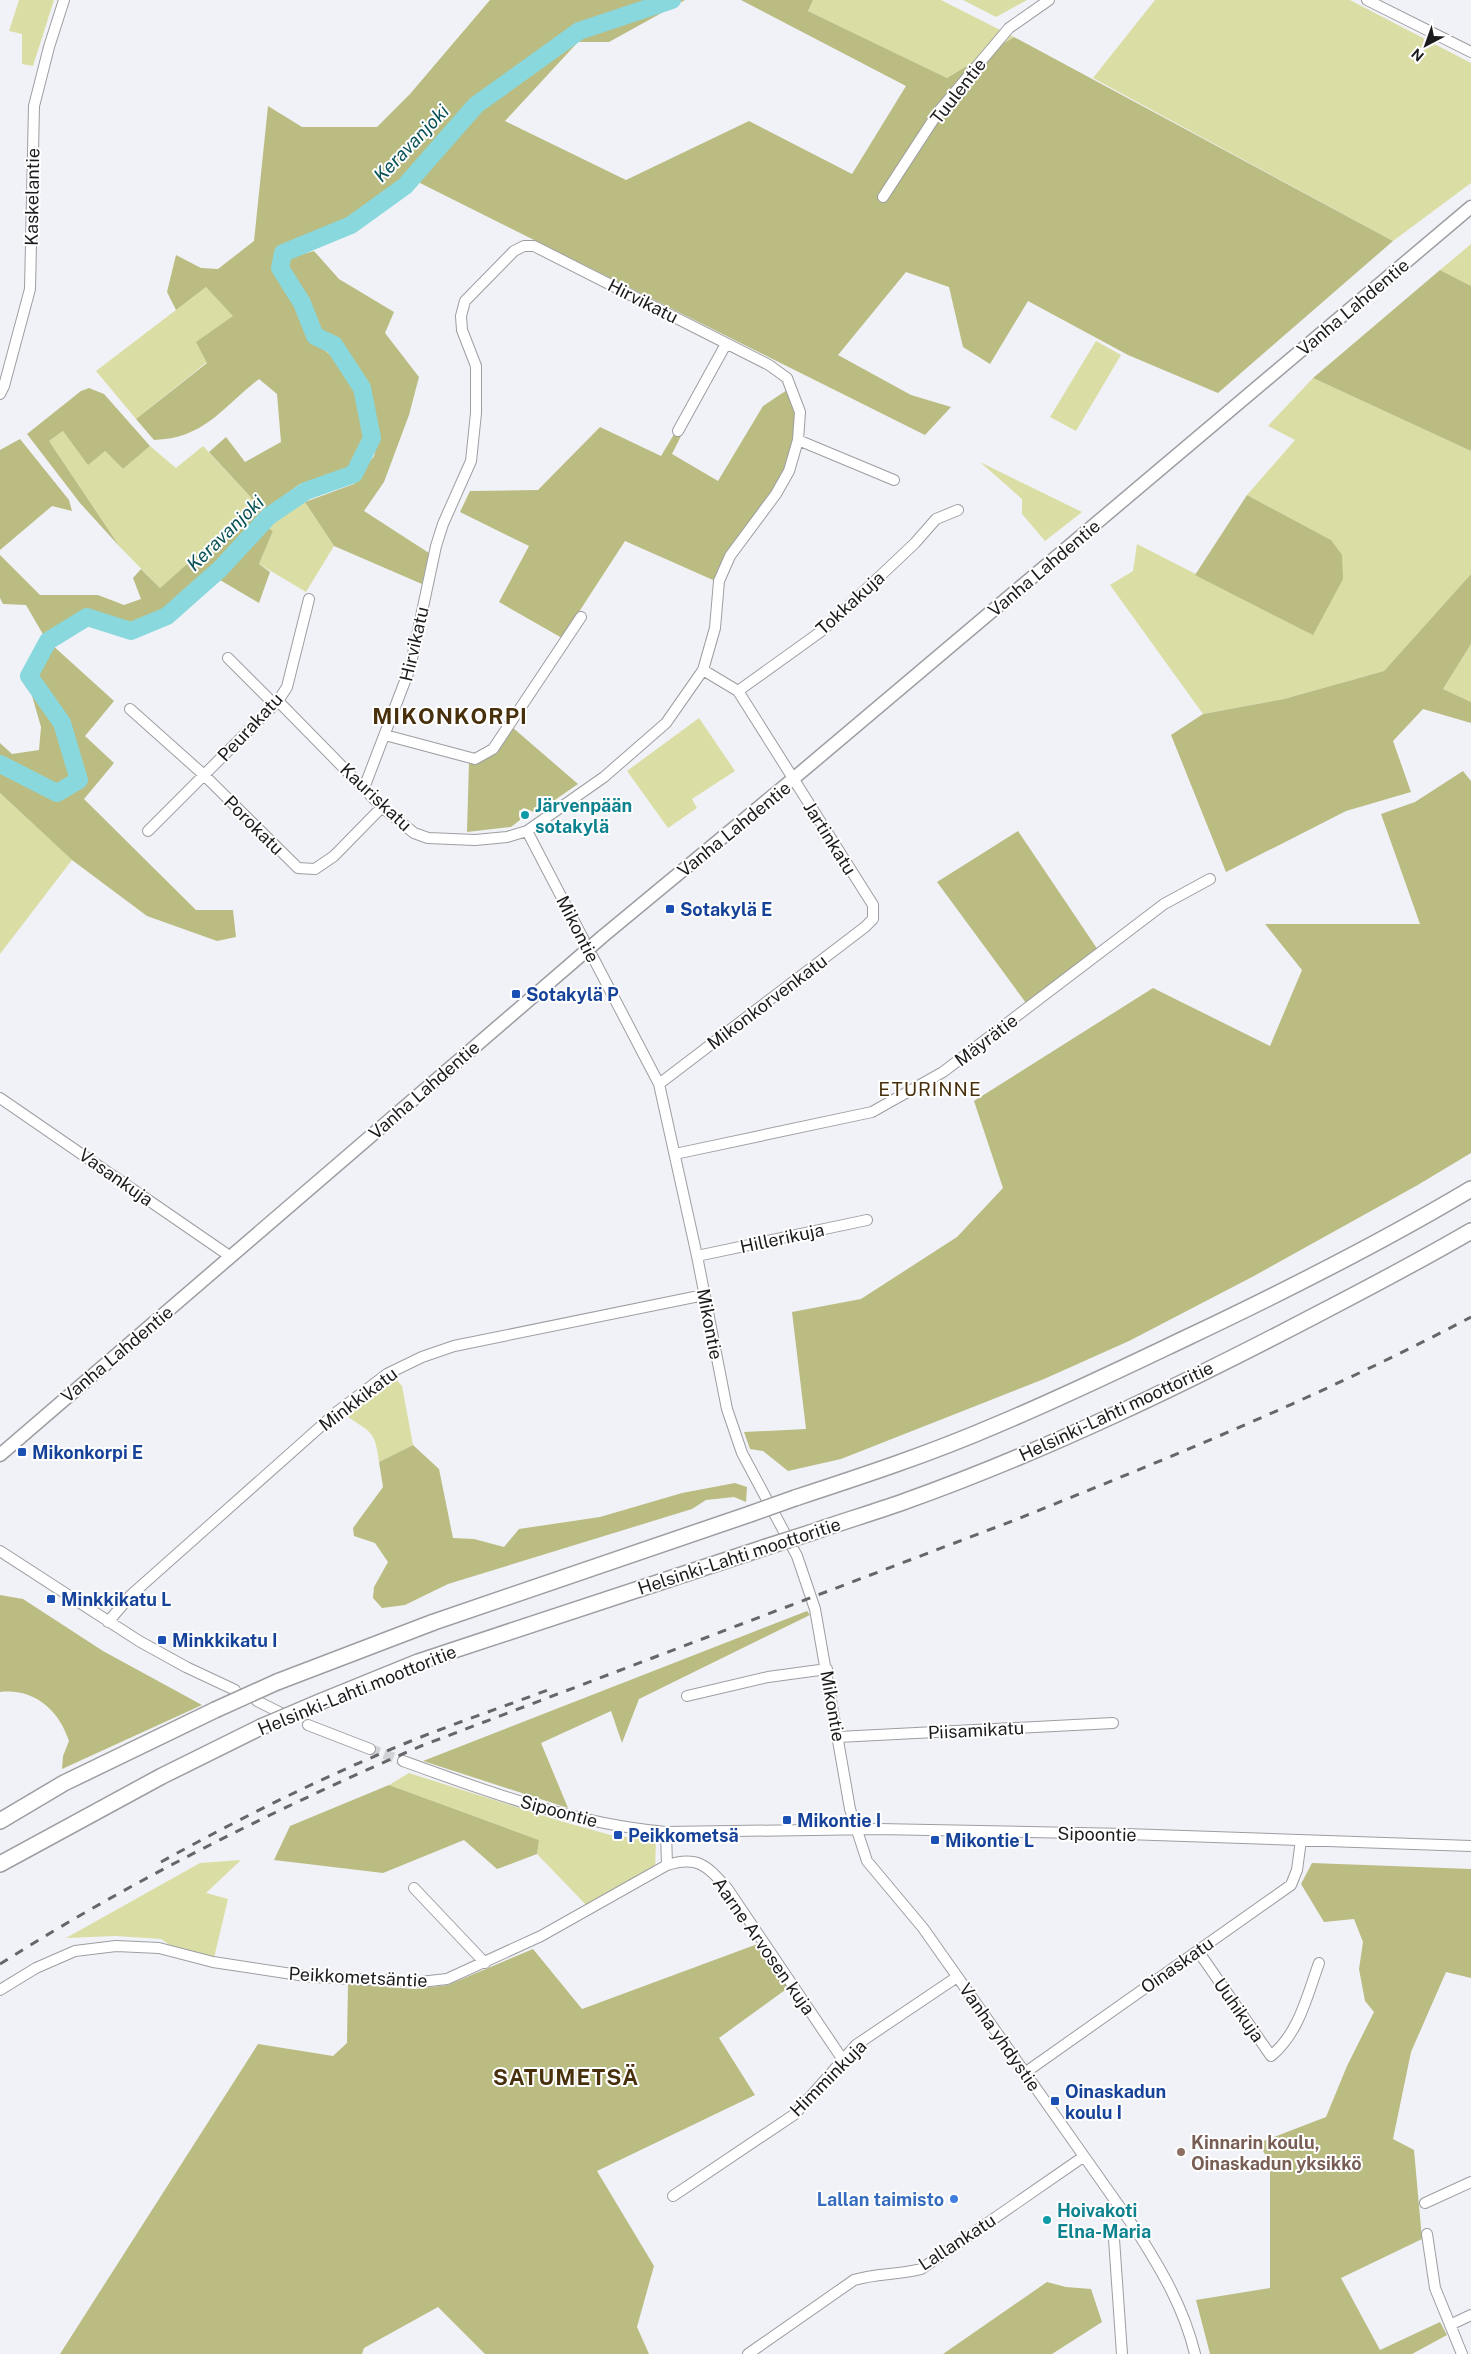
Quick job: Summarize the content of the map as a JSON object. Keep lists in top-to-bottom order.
{
  "streets": {
    "highway": ["Helsinki-Lahti moottoritie"],
    "main road": ["Vanha Lahdentie"],
    "street": [
      "Tuulentie",
      "Kaskelantie",
      "Hirvikatu",
      "Tokkakuja",
      "Peurakatu",
      "Kauriskatu",
      "Porokatu",
      "Jartinkatu",
      "Mikontie",
      "Mikonkorvenkatu",
      "Mäyrätie",
      "Vasankuja",
      "Hillerikuja",
      "Minkkikatu",
      "Piisamikatu",
      "Sipoontie",
      "Aarne Arvosen kuja",
      "Oinaskatu",
      "Peikkometsäntie",
      "Uuhikuja",
      "Vanha yhdystie",
      "Himminkuja",
      "Lallankatu"
    ]
  },
  "crossings": [
    ["Hirvikatu", "Kauriskatu"],
    ["Hirvikatu", "Jartinkatu"],
    ["Hirvikatu", "Mikontie"],
    ["Vanha Lahdentie", "Jartinkatu"],
    ["Vanha Lahdentie", "Vasankuja"],
    ["Tokkakuja", "Jartinkatu"],
    ["Peurakatu", "Kauriskatu"],
    ["Peurakatu", "Porokatu"],
    ["Kauriskatu", "Porokatu"],
    ["Kauriskatu", "Mikontie"],
    ["Jartinkatu", "Mikonkorvenkatu"],
    ["Mikontie", "Mikonkorvenkatu"],
    ["Mikontie", "Mäyrätie"],
    ["Mikontie", "Hillerikuja"],
    ["Mikontie", "Minkkikatu"],
    ["Mikontie", "Piisamikatu"],
    ["Mikontie", "Sipoontie"],
    ["Mikontie", "Vanha yhdystie"],
    ["Sipoontie", "Oinaskatu"],
    ["Sipoontie", "Vanha yhdystie"],
    ["Aarne Arvosen kuja", "Peikkometsäntie"],
    ["Aarne Arvosen kuja", "Himminkuja"],
    ["Oinaskatu", "Uuhikuja"],
    ["Oinaskatu", "Vanha yhdystie"],
    ["Vanha yhdystie", "Himminkuja"],
    ["Vanha yhdystie", "Lallankatu"]
  ],
  "districts": ["MIKONKORPI", "ETURINNE", "SATUMETSÄ"],
  "water": ["Keravanjoki"],
  "places": {
    "other": [
      "Järvenpään sotakylä",
      "Kinnarin koulu, Oinaskadun yksikkö",
      "Lallan taimisto",
      "Hoivakoti Elna-Maria"
    ],
    "transit": [
      "Sotakylä E",
      "Sotakylä P",
      "Mikonkorpi E",
      "Minkkikatu L",
      "Minkkikatu I",
      "Mikontie I",
      "Peikkometsä",
      "Mikontie L",
      "Oinaskadun koulu I"
    ]
  },
  "north": "bottom left"
}
